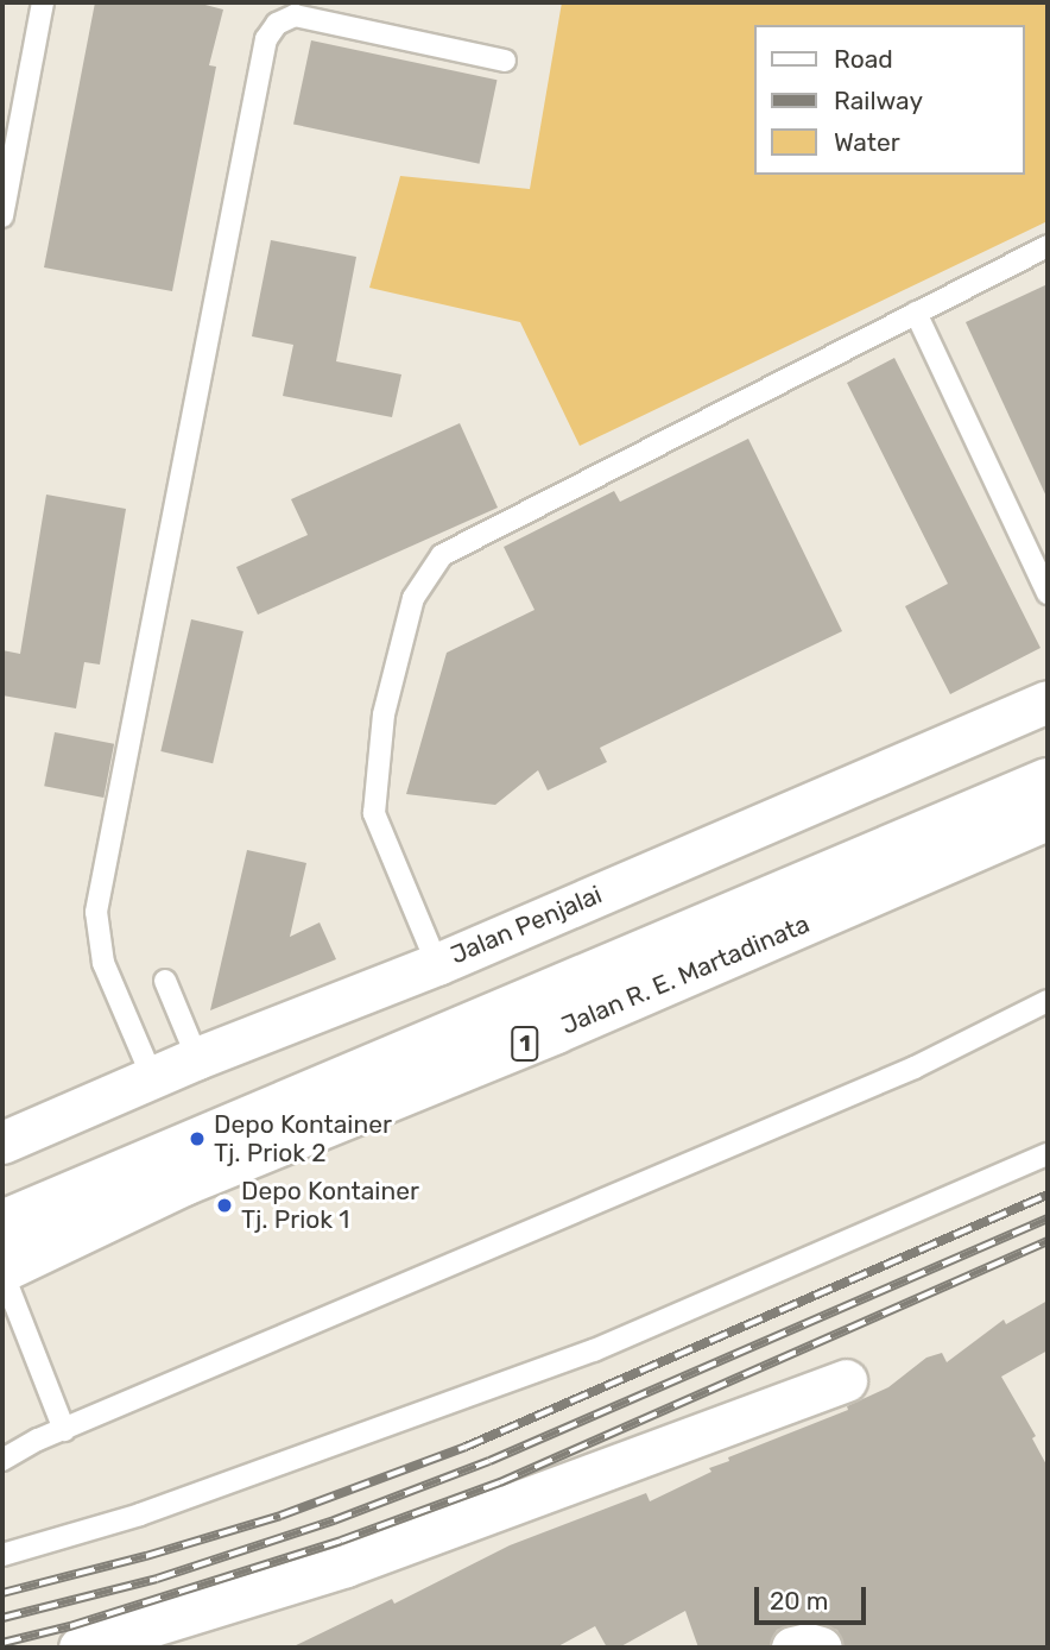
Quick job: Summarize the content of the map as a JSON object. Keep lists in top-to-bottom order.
{
  "streets": {
    "highway": ["Jalan R. E. Martadinata", "1"],
    "street": ["Jalan Penjalai"]
  },
  "places": ["Depo Kontainer Tj. Priok 2", "Depo Kontainer Tj. Priok 1"],
  "legend": ["Road", "Railway", "Water"],
  "scale_bar": "20 m"
}
